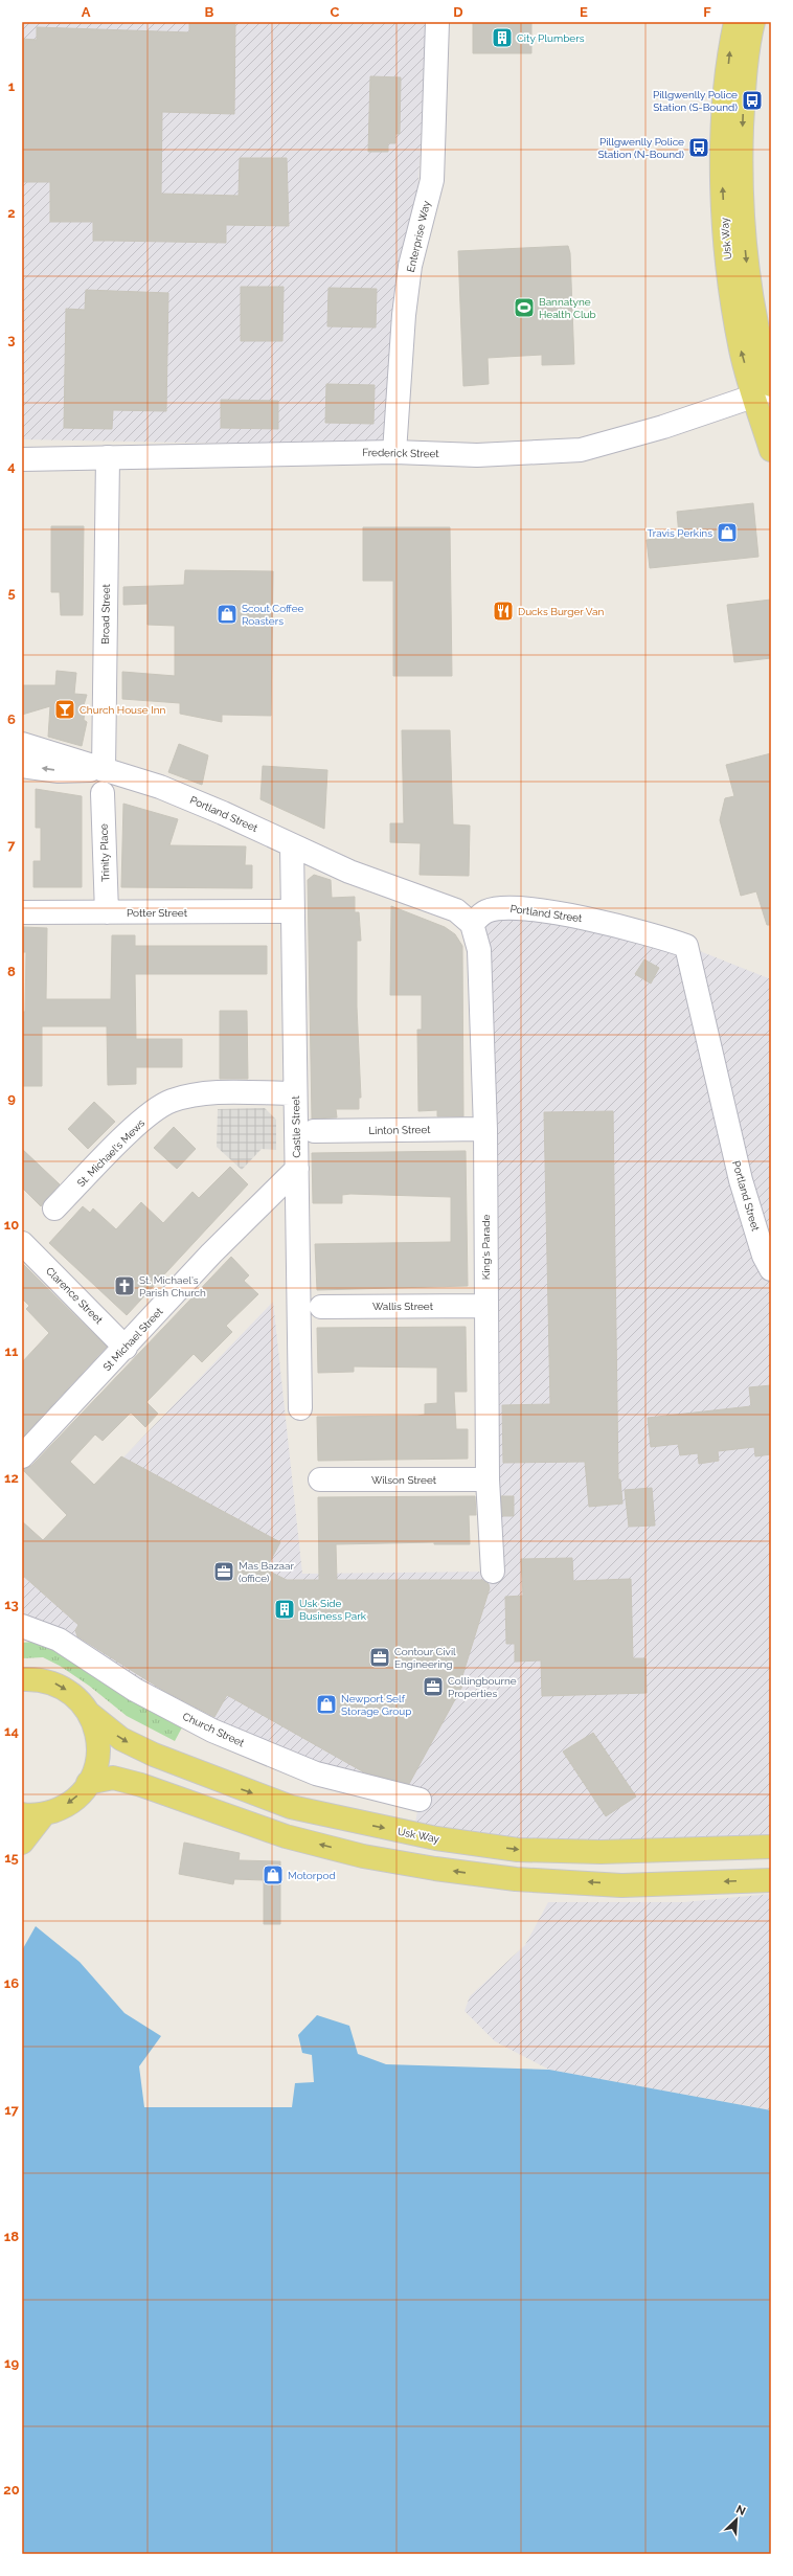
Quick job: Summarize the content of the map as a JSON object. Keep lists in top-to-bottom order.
{
  "streets": {
    "main road": ["Usk Way"],
    "street": [
      "Enterprise Way",
      "Frederick Street",
      "Broad Street",
      "Portland Street",
      "Trinity Place",
      "Potter Street",
      "Castle Street",
      "Linton Street",
      "St. Michael's Mews",
      "King's Parade",
      "Clarence Street",
      "Wallis Street",
      "St Michael Street",
      "Wilson Street",
      "Church Street"
    ]
  },
  "crossings": [
    ["Enterprise Way", "Frederick Street"],
    ["Usk Way", "Frederick Street"],
    ["Frederick Street", "Broad Street"],
    ["Broad Street", "Portland Street"],
    ["Portland Street", "Castle Street"],
    ["Portland Street", "King's Parade"],
    ["Trinity Place", "Potter Street"],
    ["Potter Street", "Castle Street"],
    ["Castle Street", "St. Michael's Mews"],
    ["Castle Street", "St Michael Street"],
    ["Linton Street", "King's Parade"],
    ["King's Parade", "Wallis Street"],
    ["King's Parade", "Wilson Street"],
    ["Clarence Street", "St Michael Street"]
  ],
  "places": {
    "building": ["City Plumbers", "Usk Side Business Park"],
    "bus stop": ["Pillgwenlly Police Station (S-Bound)", "Pillgwenlly Police Station (N-Bound)"],
    "sports": ["Bannatyne Health Club"],
    "shop": [
      "Travis Perkins",
      "Scout Coffee Roasters",
      "Newport Self Storage Group",
      "Motorpod"
    ],
    "restaurant": ["Ducks Burger Van"],
    "bar": ["Church House Inn"],
    "church": ["St. Michael's Parish Church"],
    "office": ["Mas Bazaar (office)", "Contour Civil Engineering", "Collingbourne Properties"]
  },
  "north": "top right",
  "grid": {
    "columns": [
      "A",
      "B",
      "C",
      "D",
      "E",
      "F"
    ],
    "rows": [
      "1",
      "2",
      "3",
      "4",
      "5",
      "6",
      "7",
      "8",
      "9",
      "10",
      "11",
      "12",
      "13",
      "14",
      "15",
      "16",
      "17",
      "18",
      "19",
      "20"
    ]
  }
}
